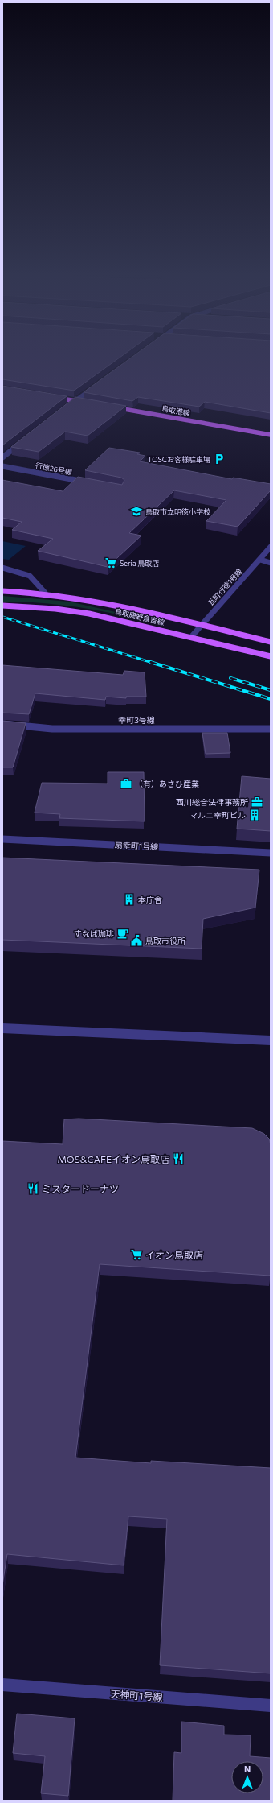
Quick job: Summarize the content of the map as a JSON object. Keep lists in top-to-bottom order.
{
  "streets": {
    "main road": ["鳥取港線", "鳥取鹿野倉吉線"],
    "street": [
      "行徳26号線",
      "瓦町行徳1号線",
      "幸町3号線",
      "扇幸町1号線",
      "天神町1号線"
    ]
  },
  "crossings": [
    ["瓦町行徳1号線", "鳥取鹿野倉吉線"]
  ],
  "places": {
    "parking": ["TOSCお客様駐車場"],
    "school or university": ["鳥取市立明徳小学校"],
    "supermarket": ["Seria 鳥取店", "イオン鳥取店"],
    "office": ["（有）あさひ産業", "西川総合法律事務所"],
    "building": ["マルニ幸町ビル", "本庁舎"],
    "cafe": ["すなば珈琲"],
    "public building": ["鳥取市役所"],
    "restaurant": ["MOS&CAFEイオン鳥取店", "ミスタードーナツ"]
  },
  "north": "top"
}
